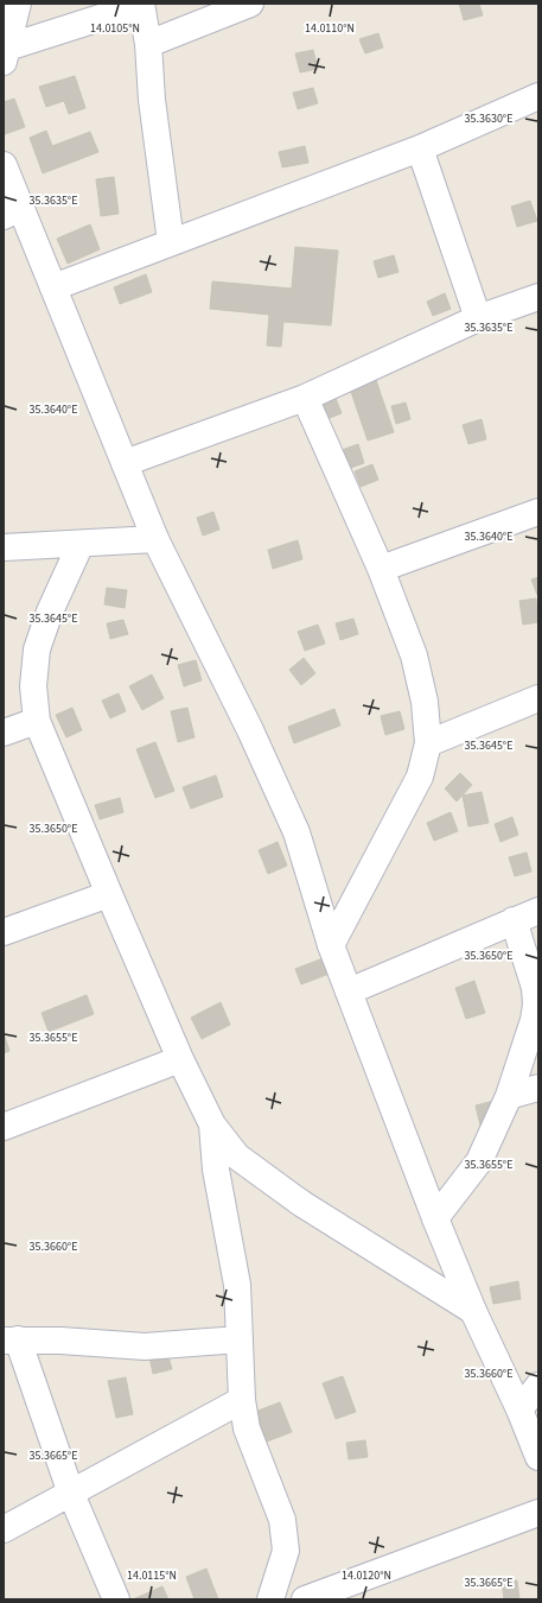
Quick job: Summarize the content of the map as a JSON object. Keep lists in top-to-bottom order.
{
  "coordinates": [
    "14.0110°N",
    "14.0105°N",
    "35.3630°E",
    "35.3635°E",
    "35.3640°E",
    "35.3645°E",
    "35.3650°E",
    "35.3655°E",
    "35.3660°E",
    "35.3665°E",
    "14.0115°N",
    "14.0120°N"
  ]
}
